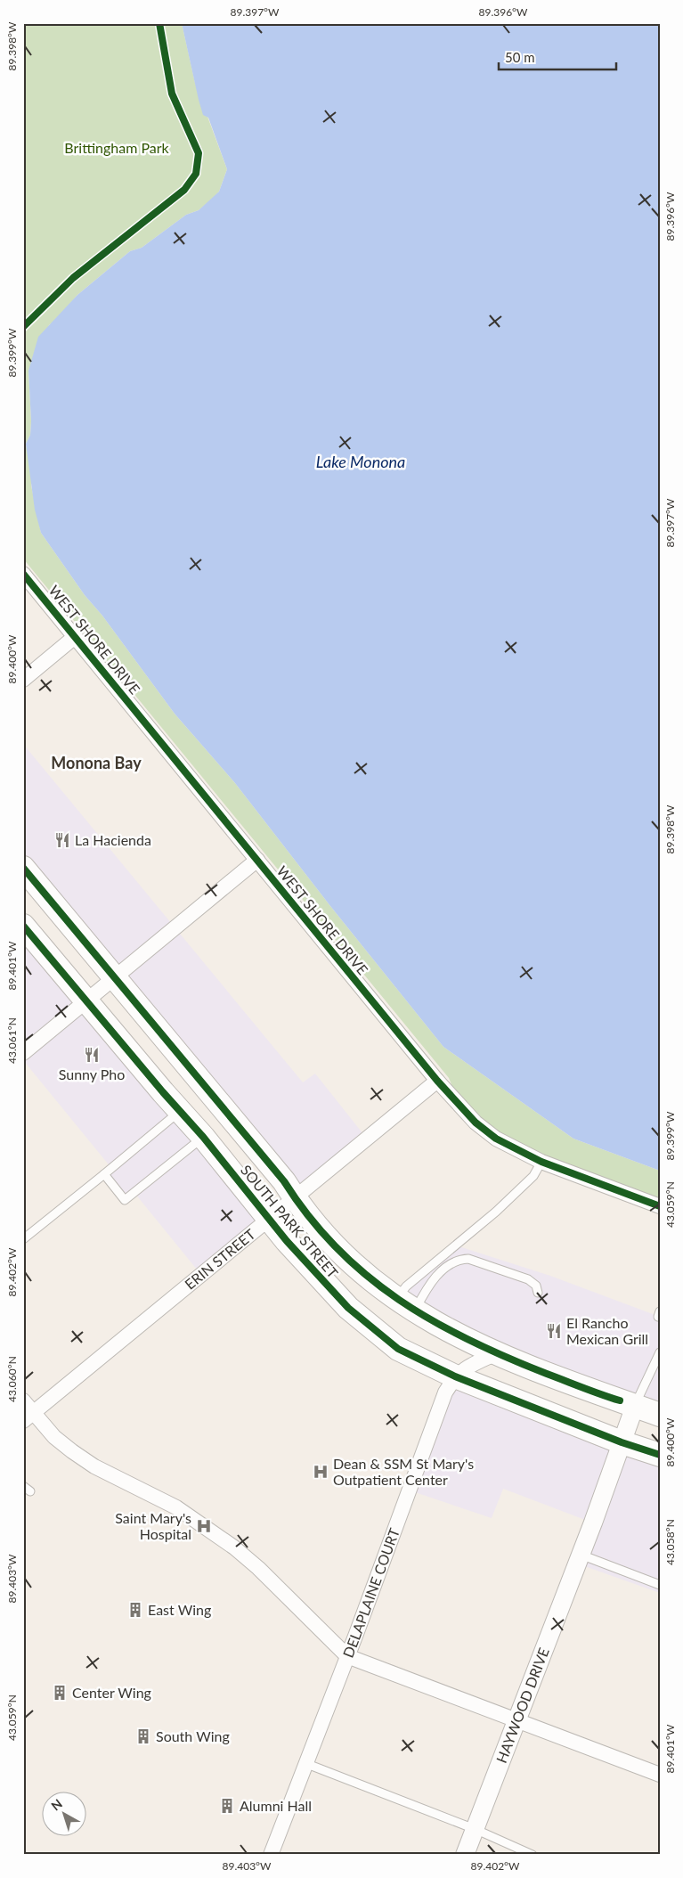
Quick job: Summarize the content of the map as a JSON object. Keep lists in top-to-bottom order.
{
  "streets": {
    "main road": ["SOUTH PARK STREET"],
    "street": [
      "WEST SHORE DRIVE",
      "ERIN STREET",
      "DELAPLAINE COURT",
      "HAYWOOD DRIVE"
    ]
  },
  "crossings": [
    ["WEST SHORE DRIVE", "ERIN STREET"],
    ["SOUTH PARK STREET", "ERIN STREET"],
    ["SOUTH PARK STREET", "DELAPLAINE COURT"],
    ["SOUTH PARK STREET", "HAYWOOD DRIVE"]
  ],
  "districts": ["Monona Bay"],
  "water": ["Lake Monona"],
  "parks": ["Brittingham Park"],
  "places": {
    "restaurant": ["La Hacienda", "Sunny Pho", "El Rancho Mexican Grill"],
    "hospital": ["Dean & SSM St Mary's Outpatient Center", "Saint Mary's Hospital"],
    "building": [
      "East Wing",
      "Center Wing",
      "South Wing",
      "Alumni Hall"
    ]
  },
  "scale_bar": "50 m",
  "north": "top left",
  "coordinates": [
    "89.397°W",
    "89.396°W",
    "89.398°W",
    "89.399°W",
    "89.400°W",
    "89.401°W",
    "43.061°N",
    "43.059°N",
    "89.402°W",
    "43.060°N",
    "43.058°N",
    "89.403°W"
  ]
}
